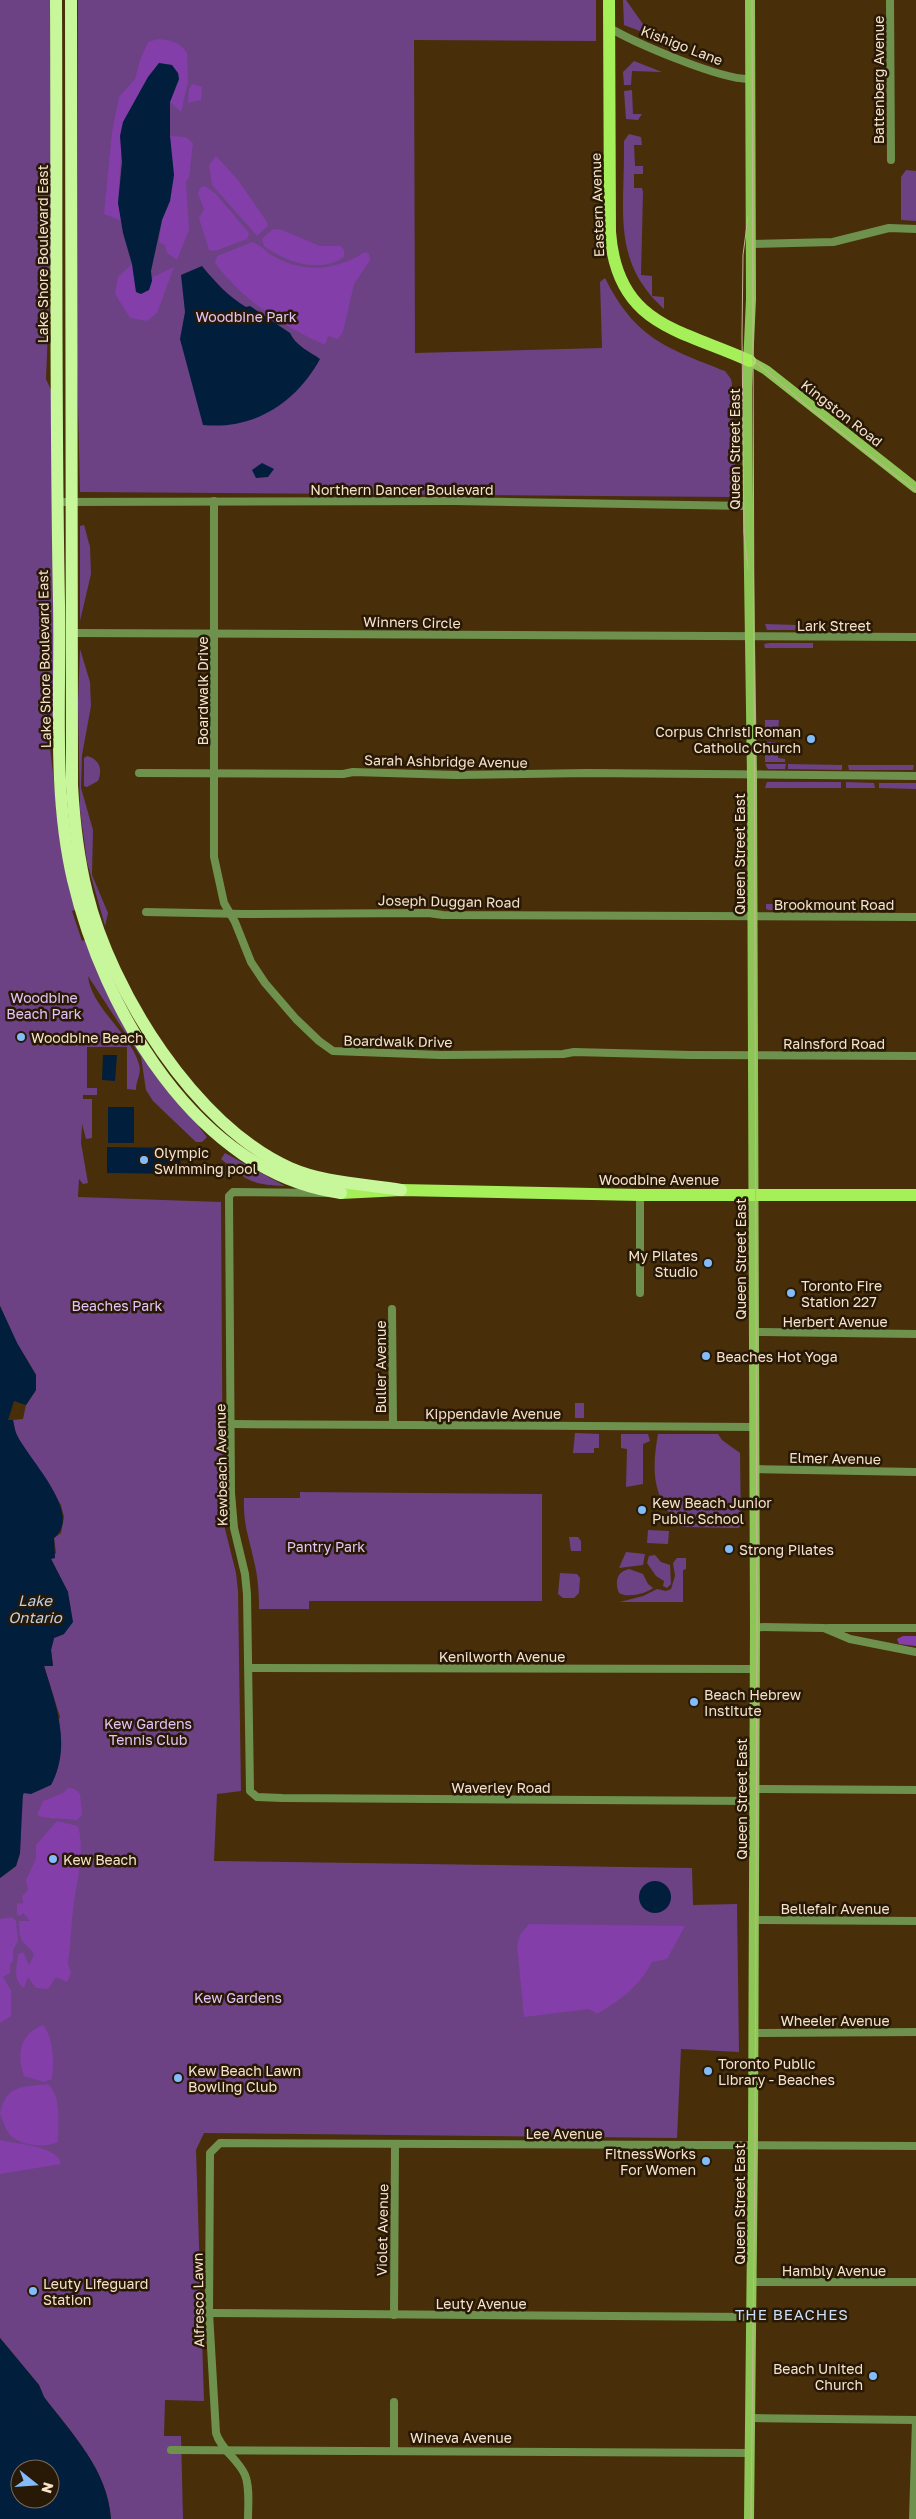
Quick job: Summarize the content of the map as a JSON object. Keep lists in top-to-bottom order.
{
  "streets": {
    "highway": ["Lake Shore Boulevard East", "Woodbine Avenue"],
    "main road": ["Eastern Avenue", "Kingston Road", "Queen Street East"],
    "street": [
      "Kishigo Lane",
      "Battenberg Avenue",
      "Northern Dancer Boulevard",
      "Winners Circle",
      "Lark Street",
      "Boardwalk Drive",
      "Sarah Ashbridge Avenue",
      "Joseph Duggan Road",
      "Brookmount Road",
      "Rainsford Road",
      "Herbert Avenue",
      "Buller Avenue",
      "Kippendavie Avenue",
      "Elmer Avenue",
      "Kewbeach Avenue",
      "Kenilworth Avenue",
      "Waverley Road",
      "Bellefair Avenue",
      "Wheeler Avenue",
      "Lee Avenue",
      "Violet Avenue",
      "Hambly Avenue",
      "Alfresco Lawn",
      "Leuty Avenue",
      "Wineva Avenue"
    ]
  },
  "crossings": [
    ["Kishigo Lane", "Eastern Avenue"],
    ["Kishigo Lane", "Queen Street East"],
    ["Eastern Avenue", "Kingston Road"],
    ["Eastern Avenue", "Queen Street East"],
    ["Lake Shore Boulevard East", "Northern Dancer Boulevard"],
    ["Lake Shore Boulevard East", "Winners Circle"],
    ["Lake Shore Boulevard East", "Woodbine Avenue"],
    ["Kingston Road", "Queen Street East"],
    ["Queen Street East", "Northern Dancer Boulevard"],
    ["Queen Street East", "Winners Circle"],
    ["Queen Street East", "Lark Street"],
    ["Queen Street East", "Boardwalk Drive"],
    ["Queen Street East", "Sarah Ashbridge Avenue"],
    ["Queen Street East", "Joseph Duggan Road"],
    ["Queen Street East", "Brookmount Road"],
    ["Queen Street East", "Rainsford Road"],
    ["Queen Street East", "Woodbine Avenue"],
    ["Queen Street East", "Herbert Avenue"],
    ["Queen Street East", "Kippendavie Avenue"],
    ["Queen Street East", "Elmer Avenue"],
    ["Queen Street East", "Kenilworth Avenue"],
    ["Queen Street East", "Waverley Road"],
    ["Queen Street East", "Bellefair Avenue"],
    ["Queen Street East", "Wheeler Avenue"],
    ["Queen Street East", "Lee Avenue"],
    ["Queen Street East", "Hambly Avenue"],
    ["Queen Street East", "Leuty Avenue"],
    ["Queen Street East", "Wineva Avenue"],
    ["Northern Dancer Boulevard", "Boardwalk Drive"],
    ["Winners Circle", "Lark Street"],
    ["Winners Circle", "Boardwalk Drive"],
    ["Boardwalk Drive", "Sarah Ashbridge Avenue"],
    ["Boardwalk Drive", "Joseph Duggan Road"],
    ["Boardwalk Drive", "Rainsford Road"],
    ["Joseph Duggan Road", "Brookmount Road"],
    ["Woodbine Avenue", "Kewbeach Avenue"],
    ["Buller Avenue", "Kippendavie Avenue"],
    ["Kippendavie Avenue", "Kewbeach Avenue"],
    ["Kewbeach Avenue", "Kenilworth Avenue"],
    ["Kewbeach Avenue", "Waverley Road"],
    ["Lee Avenue", "Violet Avenue"],
    ["Lee Avenue", "Alfresco Lawn"],
    ["Violet Avenue", "Leuty Avenue"],
    ["Alfresco Lawn", "Leuty Avenue"],
    ["Alfresco Lawn", "Wineva Avenue"]
  ],
  "districts": ["THE BEACHES"],
  "water": ["Lake Ontario"],
  "parks": [
    "Woodbine Park",
    "Woodbine Beach Park",
    "Beaches Park",
    "Pantry Park",
    "Kew Gardens Tennis Club",
    "Kew Gardens"
  ],
  "places": [
    "Corpus Christi Roman Catholic Church",
    "Woodbine Beach",
    "Olympic Swimming pool",
    "My Pilates Studio",
    "Toronto Fire Station 227",
    "Beaches Hot Yoga",
    "Kew Beach Junior Public School",
    "Strong Pilates",
    "Beach Hebrew Institute",
    "Kew Beach",
    "Toronto Public Library - Beaches",
    "Kew Beach Lawn Bowling Club",
    "FitnessWorks For Women",
    "Leuty Lifeguard Station",
    "Beach United Church"
  ],
  "north": "right"
}
